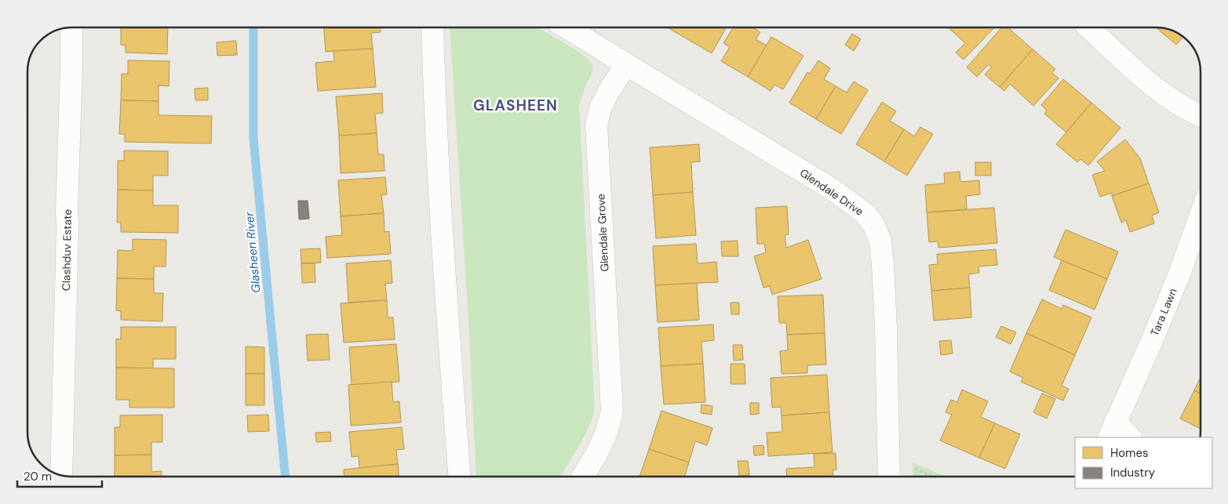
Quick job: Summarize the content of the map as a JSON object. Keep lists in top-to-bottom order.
{
  "streets": {
    "street": [
      "Glendale Drive",
      "Glendale Grove",
      "Clashduv Estate",
      "Tara Lawn"
    ]
  },
  "crossings": [
    ["Glendale Drive", "Glendale Grove"]
  ],
  "districts": ["GLASHEEN"],
  "water": ["Glasheen River"],
  "legend": ["Homes", "Industry"],
  "scale_bar": "20 m"
}
